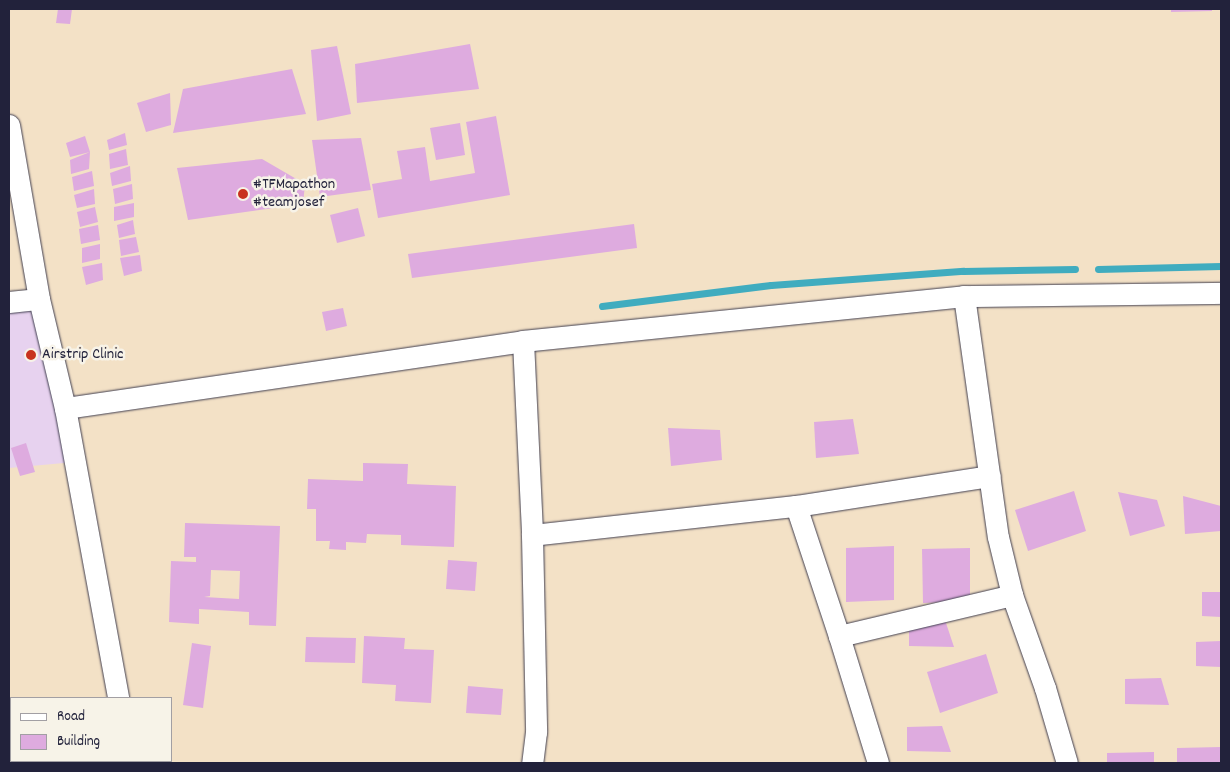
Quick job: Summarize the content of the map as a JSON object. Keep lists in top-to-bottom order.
{
  "places": ["#TFMapathon #teamjosef", "Airstrip Clinic"],
  "legend": ["Road", "Building"]
}
